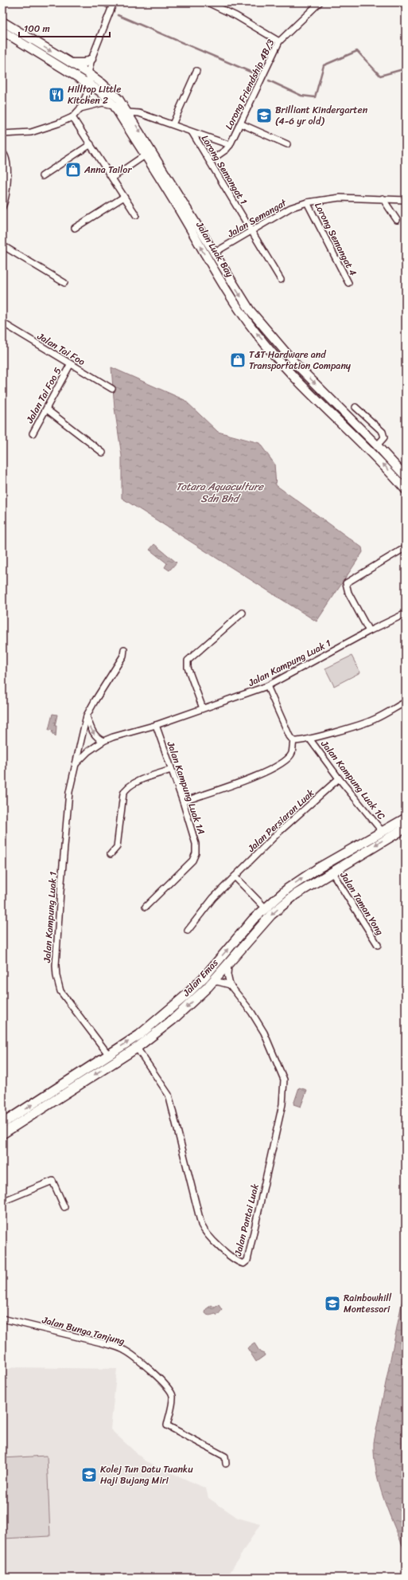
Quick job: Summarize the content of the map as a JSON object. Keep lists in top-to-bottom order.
{
  "streets": {
    "main road": ["Jalan Emas"],
    "street": [
      "Lorong Friendship 4B/3",
      "Lorong Semangat 1",
      "Jalan Semangat",
      "Lorong Semangat 4",
      "Jalan Luak Bay",
      "Jalan Tai Foo",
      "Jalan Tai Foo 5",
      "Jalan Kampung Luak 1",
      "Jalan Kampung Luak 1C",
      "Jalan Kampung Luak 1A",
      "Jalan Persiaran Luak",
      "Jalan Taman Yong",
      "Jalan Pantai Luak",
      "Jalan Bunga Tanjung"
    ]
  },
  "crossings": [
    ["Lorong Friendship 4B/3", "Lorong Semangat 1"],
    ["Lorong Semangat 1", "Jalan Semangat"],
    ["Jalan Semangat", "Lorong Semangat 4"],
    ["Jalan Semangat", "Jalan Luak Bay"],
    ["Jalan Tai Foo", "Jalan Tai Foo 5"],
    ["Jalan Kampung Luak 1", "Jalan Kampung Luak 1A"],
    ["Jalan Kampung Luak 1", "Jalan Emas"],
    ["Jalan Kampung Luak 1C", "Jalan Persiaran Luak"],
    ["Jalan Kampung Luak 1C", "Jalan Emas"],
    ["Jalan Taman Yong", "Jalan Emas"],
    ["Jalan Emas", "Jalan Pantai Luak"]
  ],
  "water": ["Totara Aquaculture Sdn Bhd"],
  "places": {
    "restaurant": ["Hilltop Little Kitchen 2"],
    "school or university": ["Brilliant Kindergarten (4-6 yr old)", "Rainbowhill Montessori", "Kolej Tun Datu Tuanku Haji Bujang Miri"],
    "shop": ["Anna Tailor", "T&T Hardware and Transportation Company"]
  },
  "scale_bar": "100 m"
}
